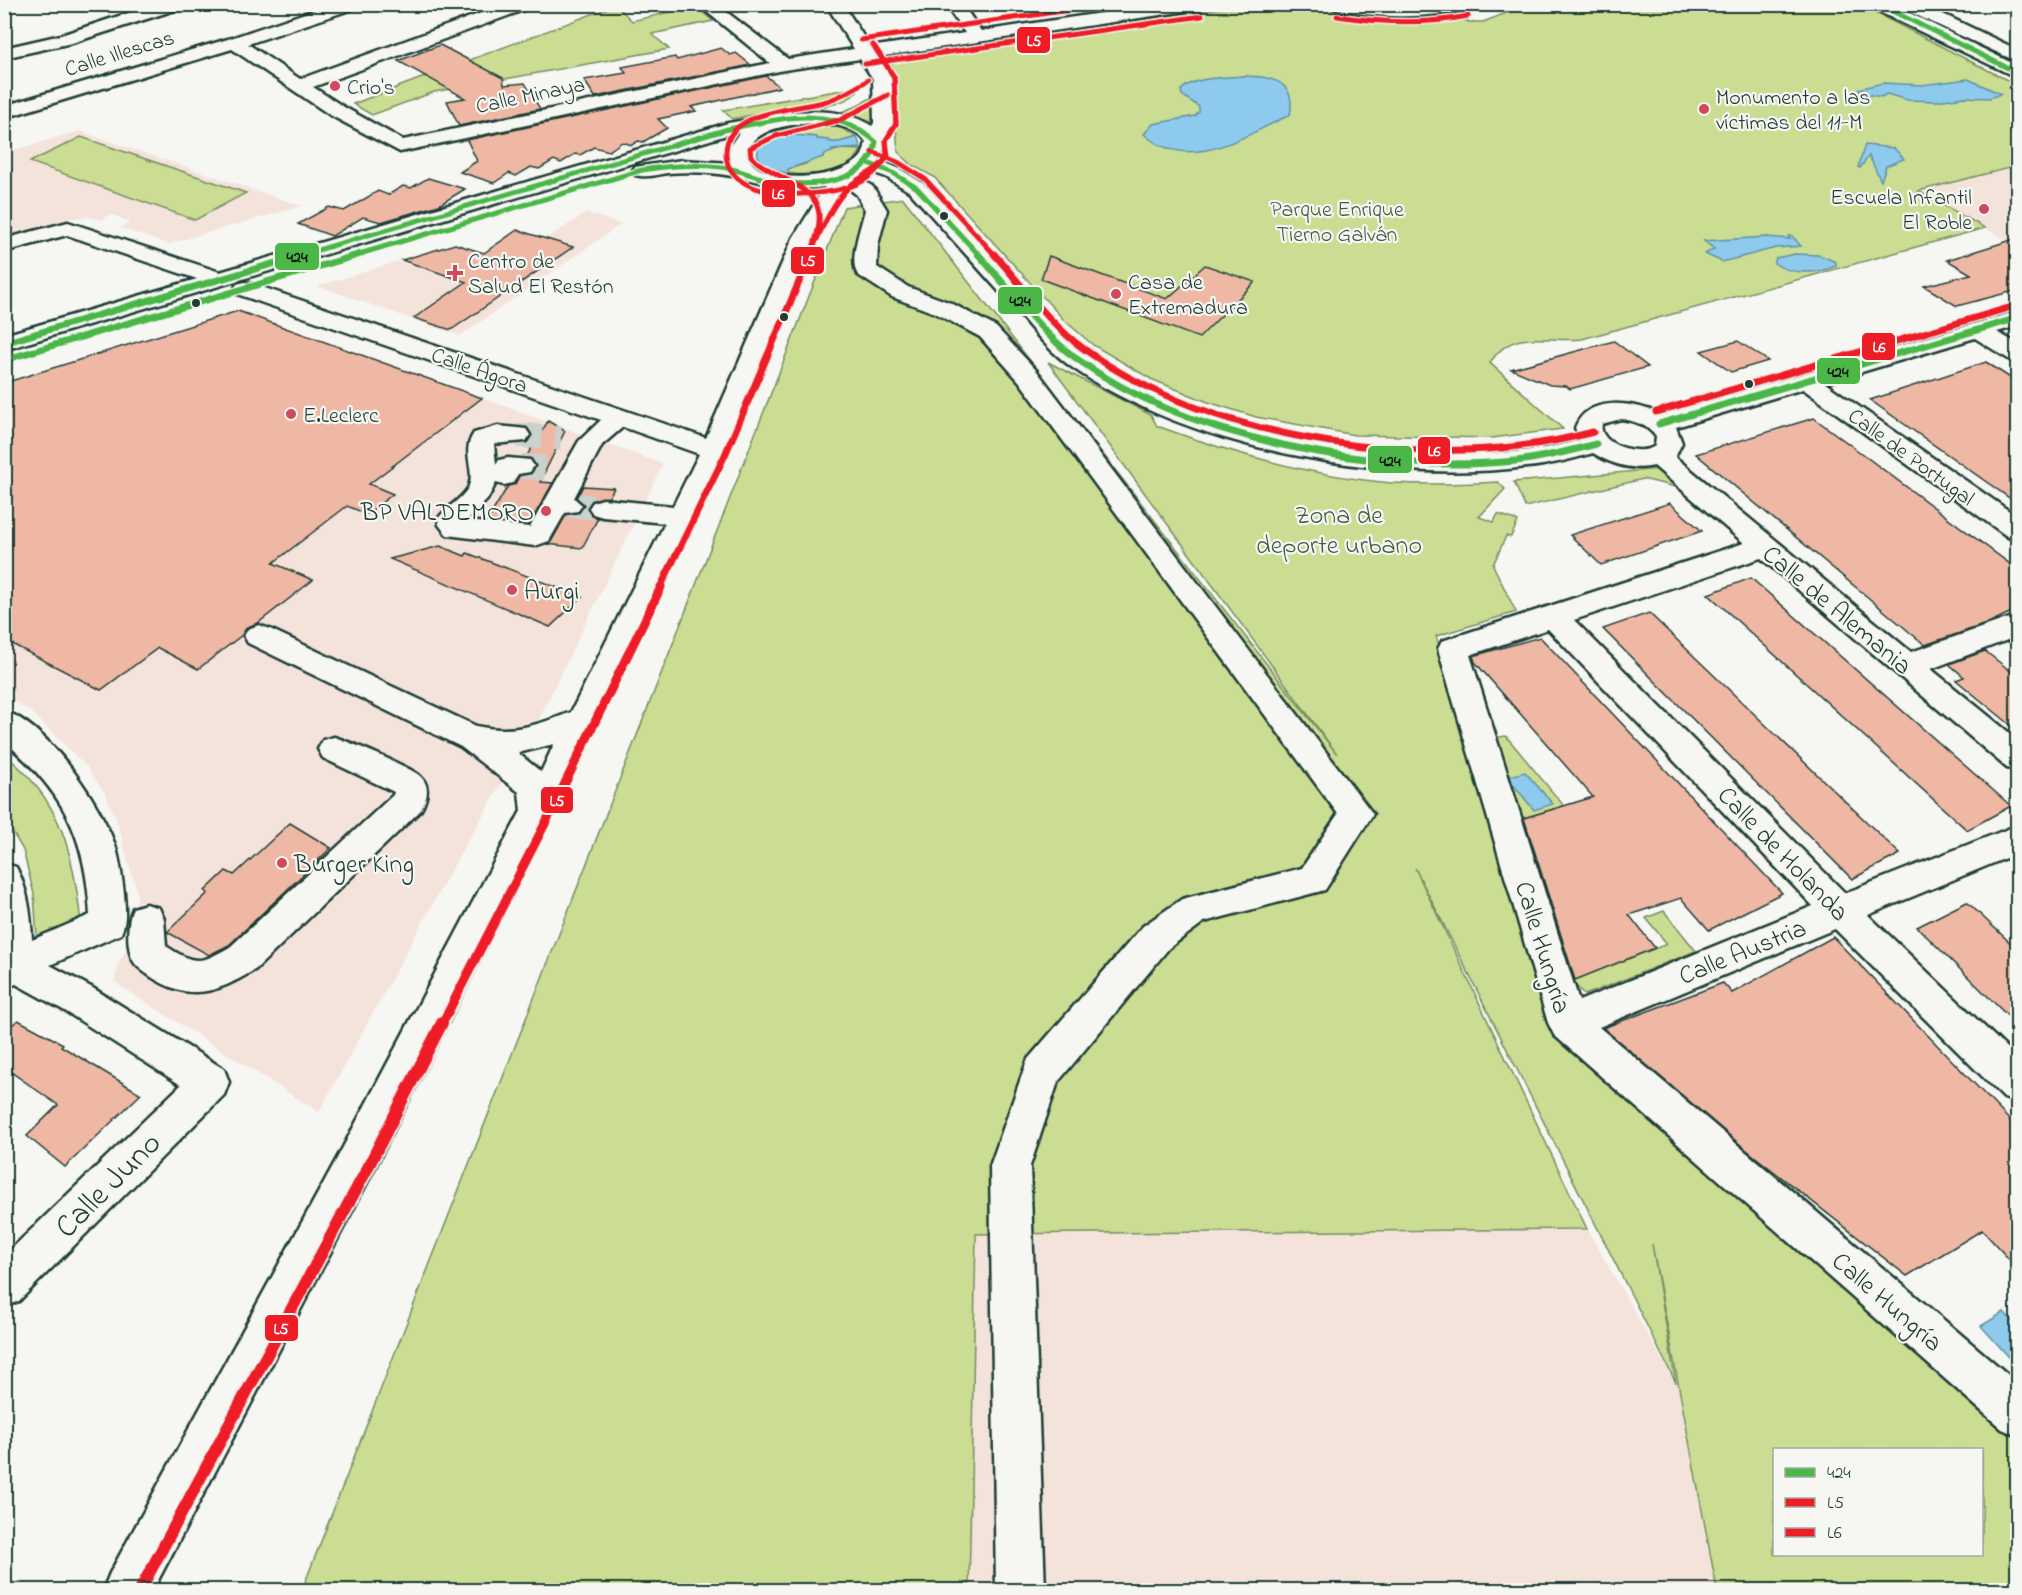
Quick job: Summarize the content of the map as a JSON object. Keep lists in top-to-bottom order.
{
  "streets": {
    "main road": [
      "Calle Illescas",
      "Calle Minaya",
      "Calle Ágora",
      "Calle de Portugal",
      "Calle de Alemania",
      "Calle de Holanda",
      "Calle Hungría",
      "Calle Austria",
      "Calle Juno"
    ]
  },
  "crossings": [
    ["Calle Illescas", "Calle Minaya"],
    ["Calle de Alemania", "Calle Hungría"],
    ["Calle de Holanda", "Calle Hungría"],
    ["Calle de Holanda", "Calle Austria"],
    ["Calle Hungría", "Calle Austria"]
  ],
  "parks": ["Parque Enrique Tierno Galván", "Zona de deporte urbano"],
  "places": {
    "other": [
      "Crio's",
      "Monumento a las víctimas del 11-M",
      "Escuela Infantil El Roble",
      "Casa de Extremadura",
      "E.Leclerc",
      "BP VALDEMORO",
      "Aurgi",
      "Burger King"
    ],
    "health": ["Centro de Salud El Restón"]
  },
  "lines": ["transit line 424", "transit line L6", "transit line L5"],
  "legend": ["424", "L5", "L6"]
}
